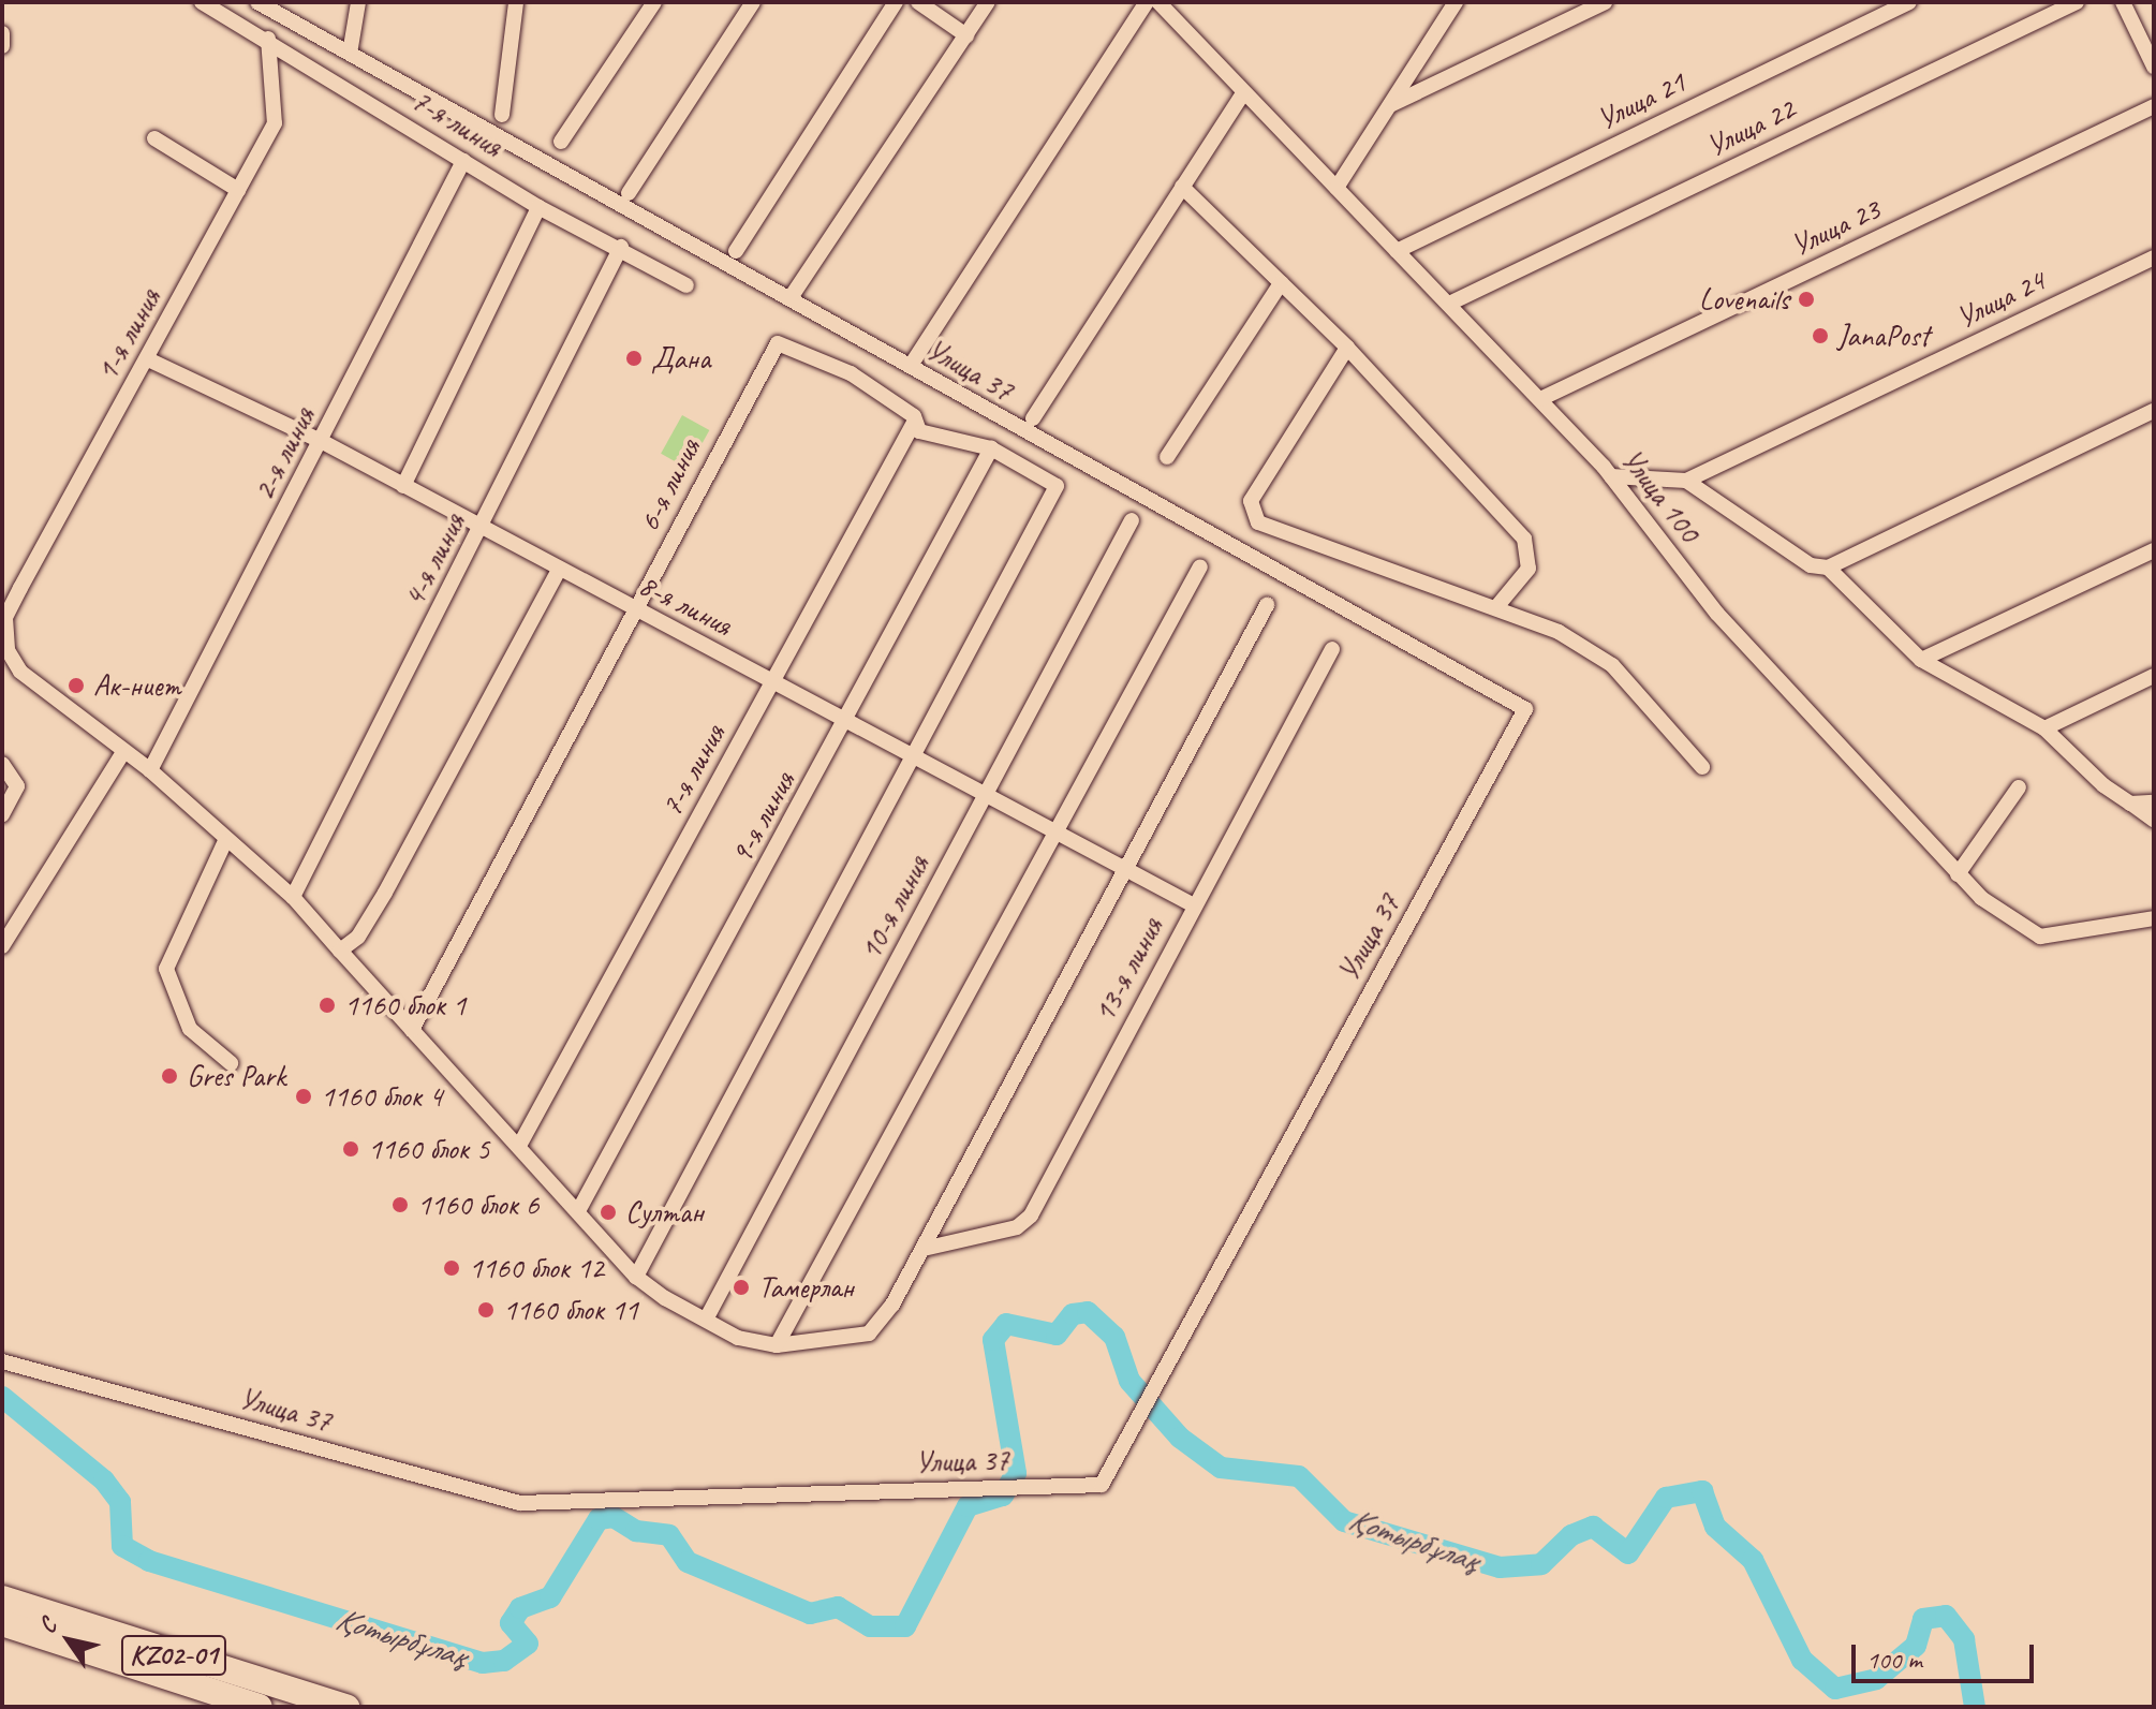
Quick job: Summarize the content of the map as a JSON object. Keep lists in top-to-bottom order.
{
  "streets": {
    "highway": ["KZ02-01"],
    "street": [
      "Улица 21",
      "7-я линия",
      "Улица 22",
      "Улица 23",
      "Улица 24",
      "1-я линия",
      "Улица 37",
      "2-я линия",
      "6-я линия",
      "Улица 100",
      "4-я линия",
      "8-я линия",
      "9-я линия",
      "10-я линия",
      "13-я линия"
    ]
  },
  "crossings": [
    ["Улица 21", "Улица 100"],
    ["7-я линия", "1-я линия"],
    ["7-я линия", "2-я линия"],
    ["7-я линия", "6-я линия"],
    ["7-я линия", "4-я линия"],
    ["7-я линия", "8-я линия"],
    ["Улица 22", "Улица 100"],
    ["Улица 23", "Улица 100"],
    ["1-я линия", "8-я линия"],
    ["2-я линия", "8-я линия"],
    ["6-я линия", "8-я линия"],
    ["6-я линия", "9-я линия"],
    ["4-я линия", "8-я линия"],
    ["8-я линия", "9-я линия"],
    ["8-я линия", "10-я линия"],
    ["8-я линия", "13-я линия"]
  ],
  "water": ["Қотырбұлақ"],
  "places": [
    "Lovenails",
    "JanaPost",
    "Дана",
    "Ак-ниет",
    "1160 блок 1",
    "Gres Park",
    "1160 блок 4",
    "1160 блок 5",
    "1160 блок 6",
    "Султан",
    "1160 блок 12",
    "Тамерлан",
    "1160 блок 11"
  ],
  "scale_bar": "100 m",
  "north": "top left"
}
